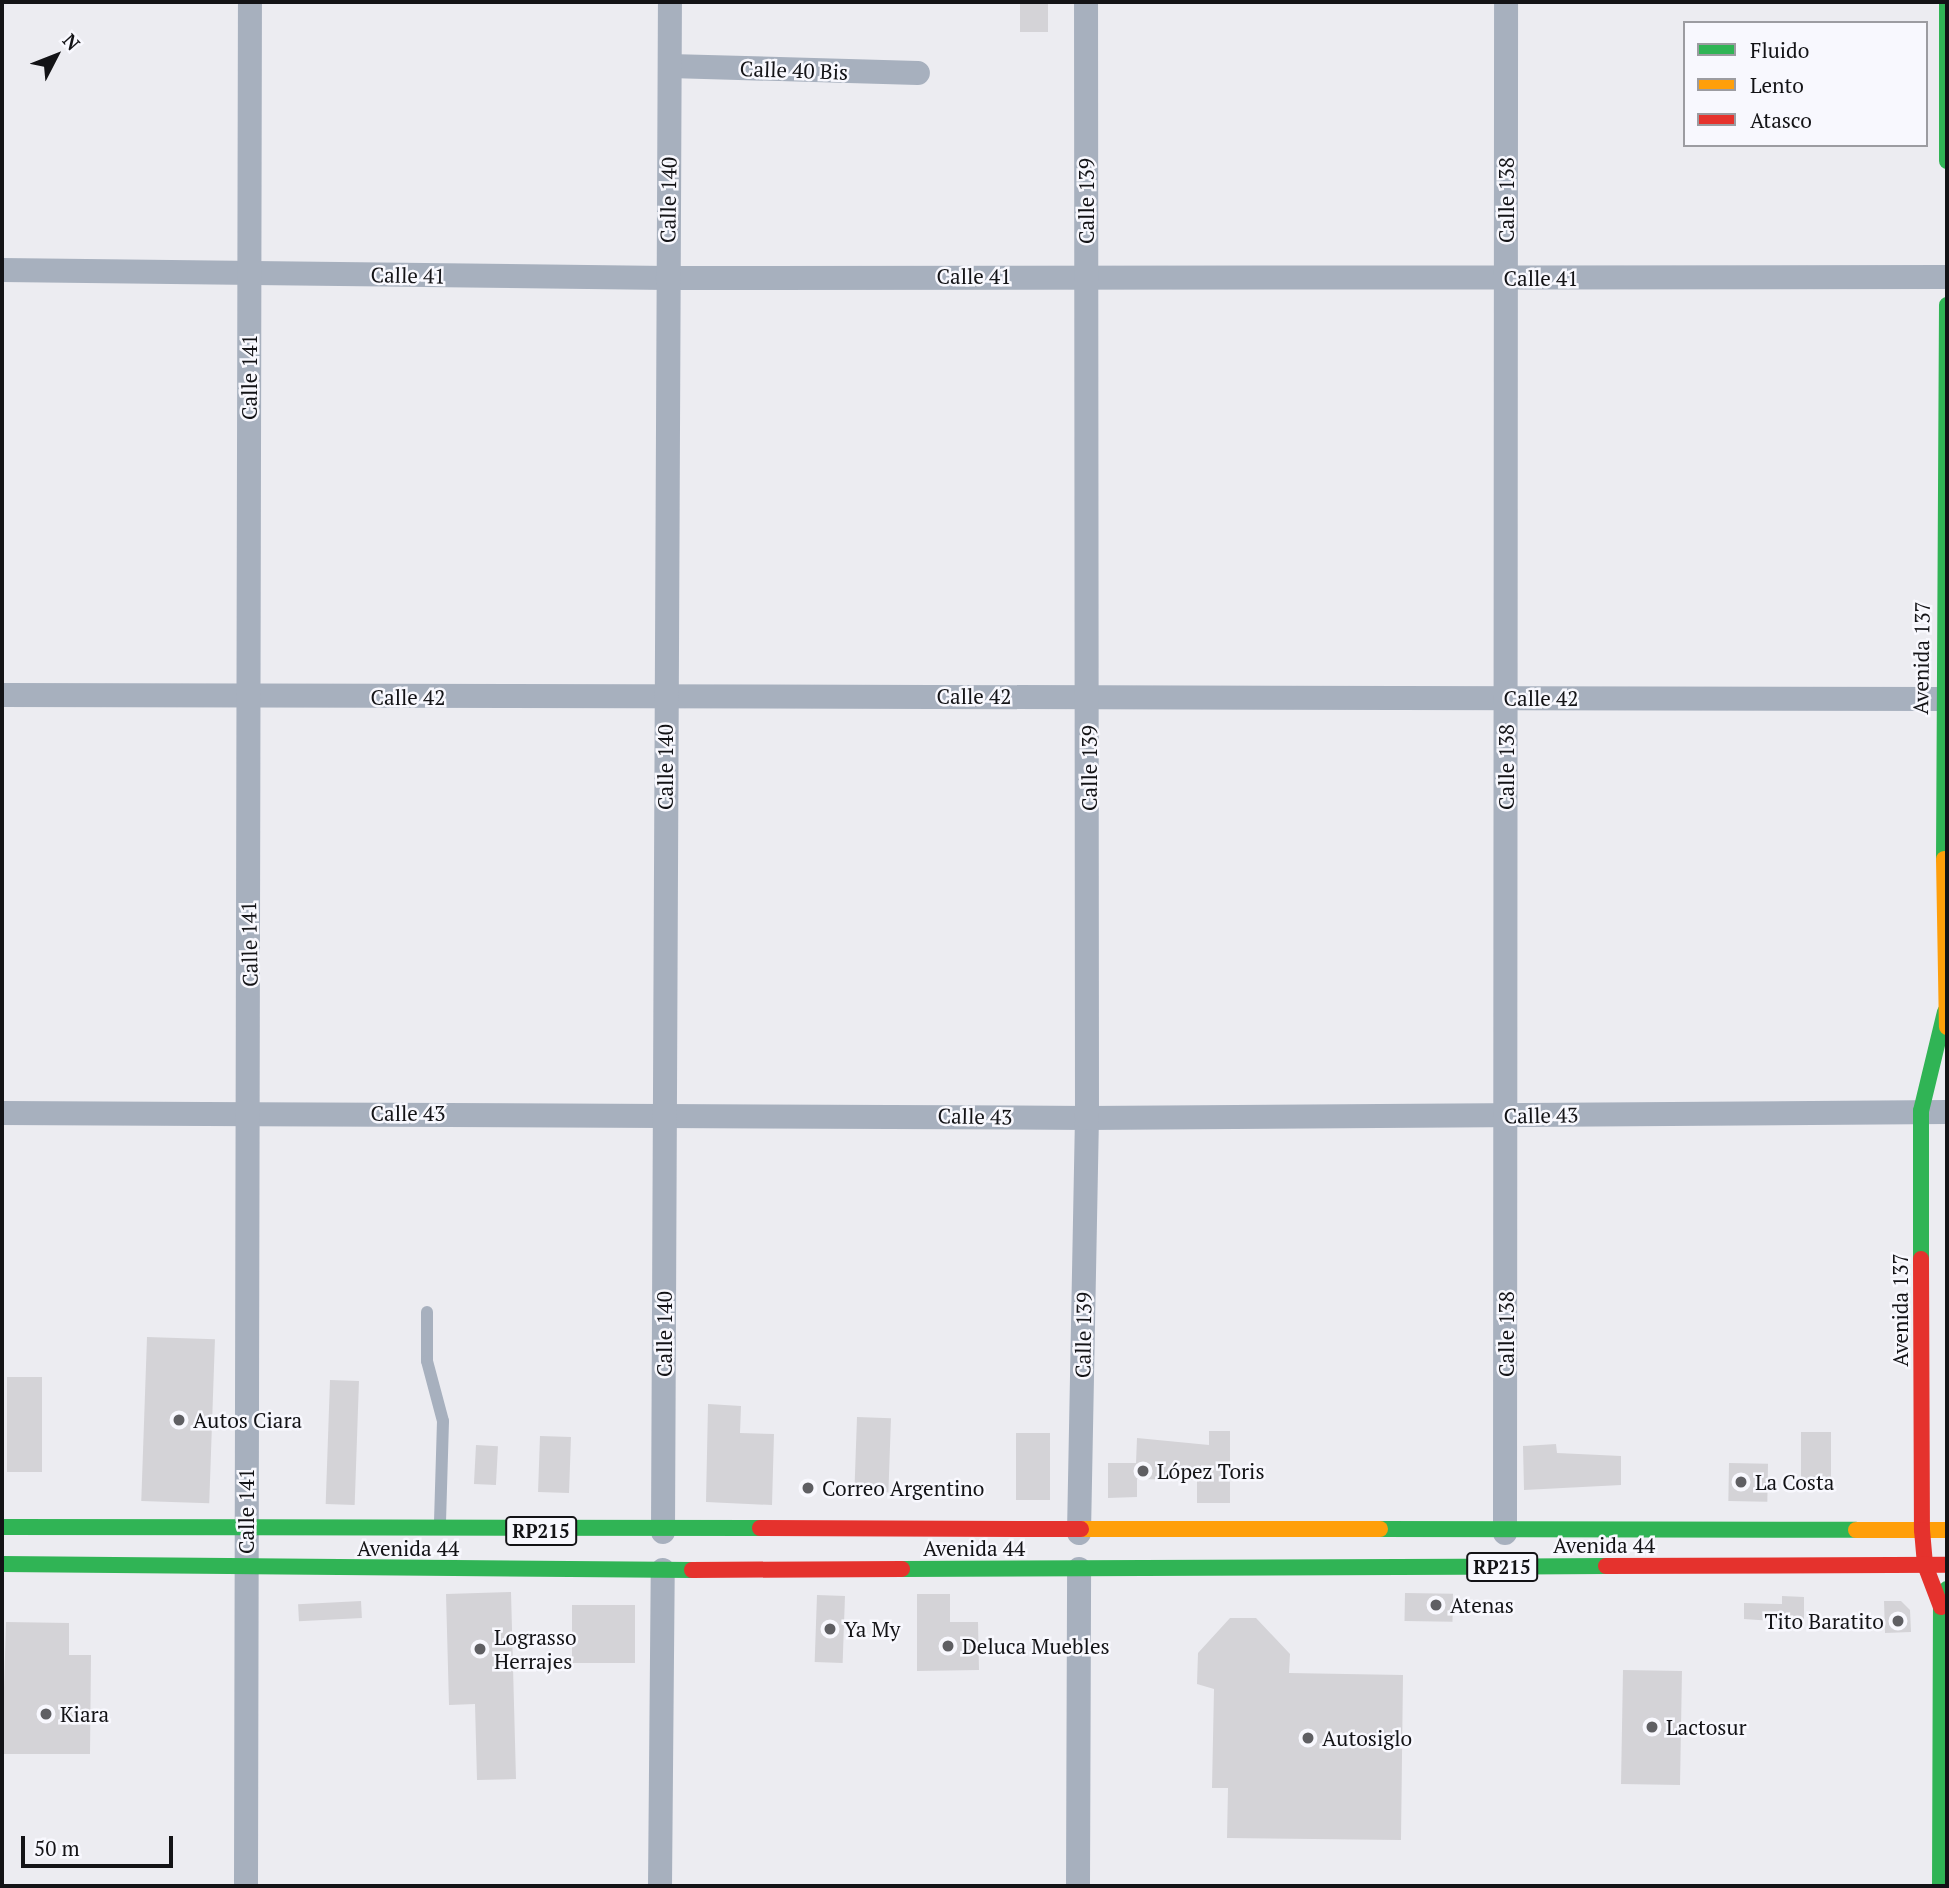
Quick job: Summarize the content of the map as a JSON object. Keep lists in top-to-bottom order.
{
  "streets": {
    "main road": ["Avenida 137", "RP215", "Avenida 44"],
    "street": [
      "Calle 40 Bis",
      "Calle 140",
      "Calle 138",
      "Calle 139",
      "Calle 41",
      "Calle 141",
      "Calle 42",
      "Calle 43"
    ]
  },
  "crossings": [
    ["Calle 40 Bis", "Calle 140"],
    ["Calle 140", "Calle 41"],
    ["Calle 140", "Calle 42"],
    ["Calle 140", "Calle 43"],
    ["Calle 140", "Avenida 44"],
    ["Calle 138", "Calle 41"],
    ["Calle 138", "Calle 42"],
    ["Calle 138", "Calle 43"],
    ["Calle 138", "Avenida 44"],
    ["Calle 139", "Calle 41"],
    ["Calle 139", "Calle 42"],
    ["Calle 139", "Calle 43"],
    ["Calle 139", "Avenida 44"],
    ["Calle 41", "Calle 141"],
    ["Calle 141", "Calle 42"],
    ["Calle 141", "Calle 43"],
    ["Calle 141", "Avenida 44"],
    ["Avenida 137", "Calle 42"],
    ["Avenida 137", "Calle 43"],
    ["Avenida 137", "Avenida 44"]
  ],
  "places": [
    "Autos Ciara",
    "López Toris",
    "La Costa",
    "Correo Argentino",
    "Atenas",
    "Tito Baratito",
    "Ya My",
    "Deluca Muebles",
    "Lograsso Herrajes",
    "Kiara",
    "Lactosur",
    "Autosiglo"
  ],
  "legend": ["Fluido", "Lento", "Atasco"],
  "scale_bar": "50 m",
  "north": "top right"
}
